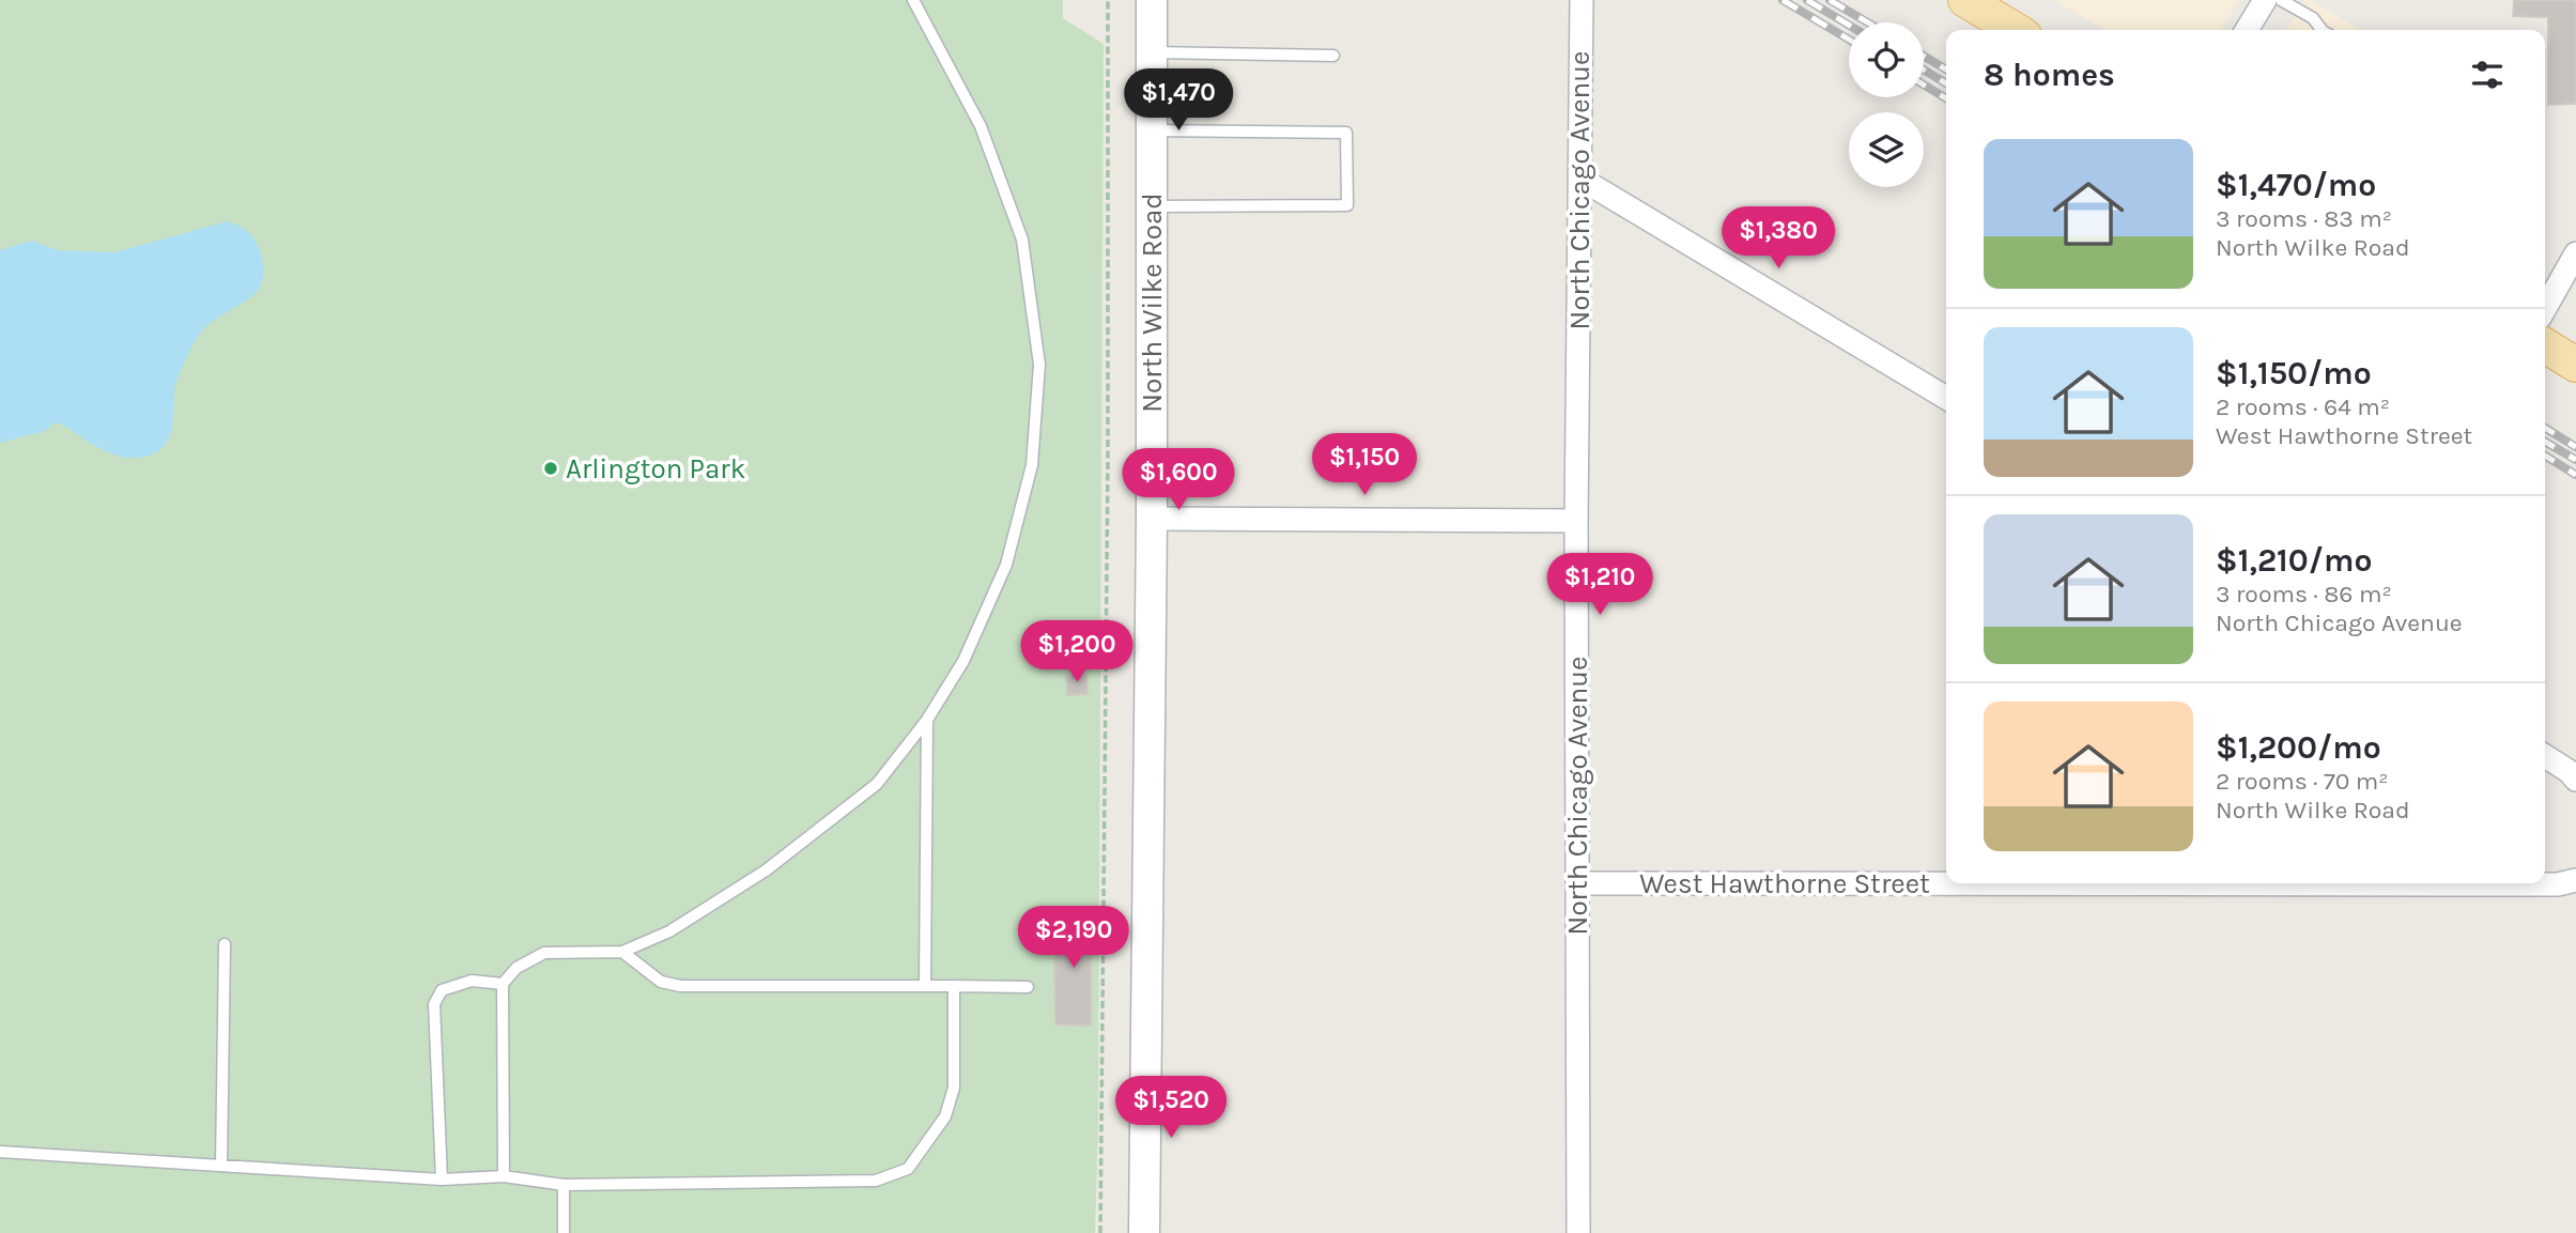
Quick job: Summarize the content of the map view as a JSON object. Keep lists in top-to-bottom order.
{
  "streets": {
    "main road": ["North Wilke Road"],
    "street": ["North Chicago Avenue", "West Hawthorne Street"]
  },
  "crossings": [
    ["North Chicago Avenue", "West Hawthorne Street"]
  ],
  "places": ["Arlington Park"],
  "page": {
    "heading": "8 homes",
    "price": [
      "$1,470",
      "$1,380",
      "$1,150",
      "$1,600",
      "$1,210",
      "$1,200",
      "$2,190",
      "$1,520"
    ],
    "list": [
      {
        "name": "$1,470/mo",
        "note": "3 rooms · 83 m² · North Wilke Road"
      },
      {
        "name": "$1,150/mo",
        "note": "2 rooms · 64 m² · West Hawthorne Street"
      },
      {
        "name": "$1,210/mo",
        "note": "3 rooms · 86 m² · North Chicago Avenue"
      },
      {
        "name": "$1,200/mo",
        "note": "2 rooms · 70 m² · North Wilke Road"
      }
    ]
  }
}
